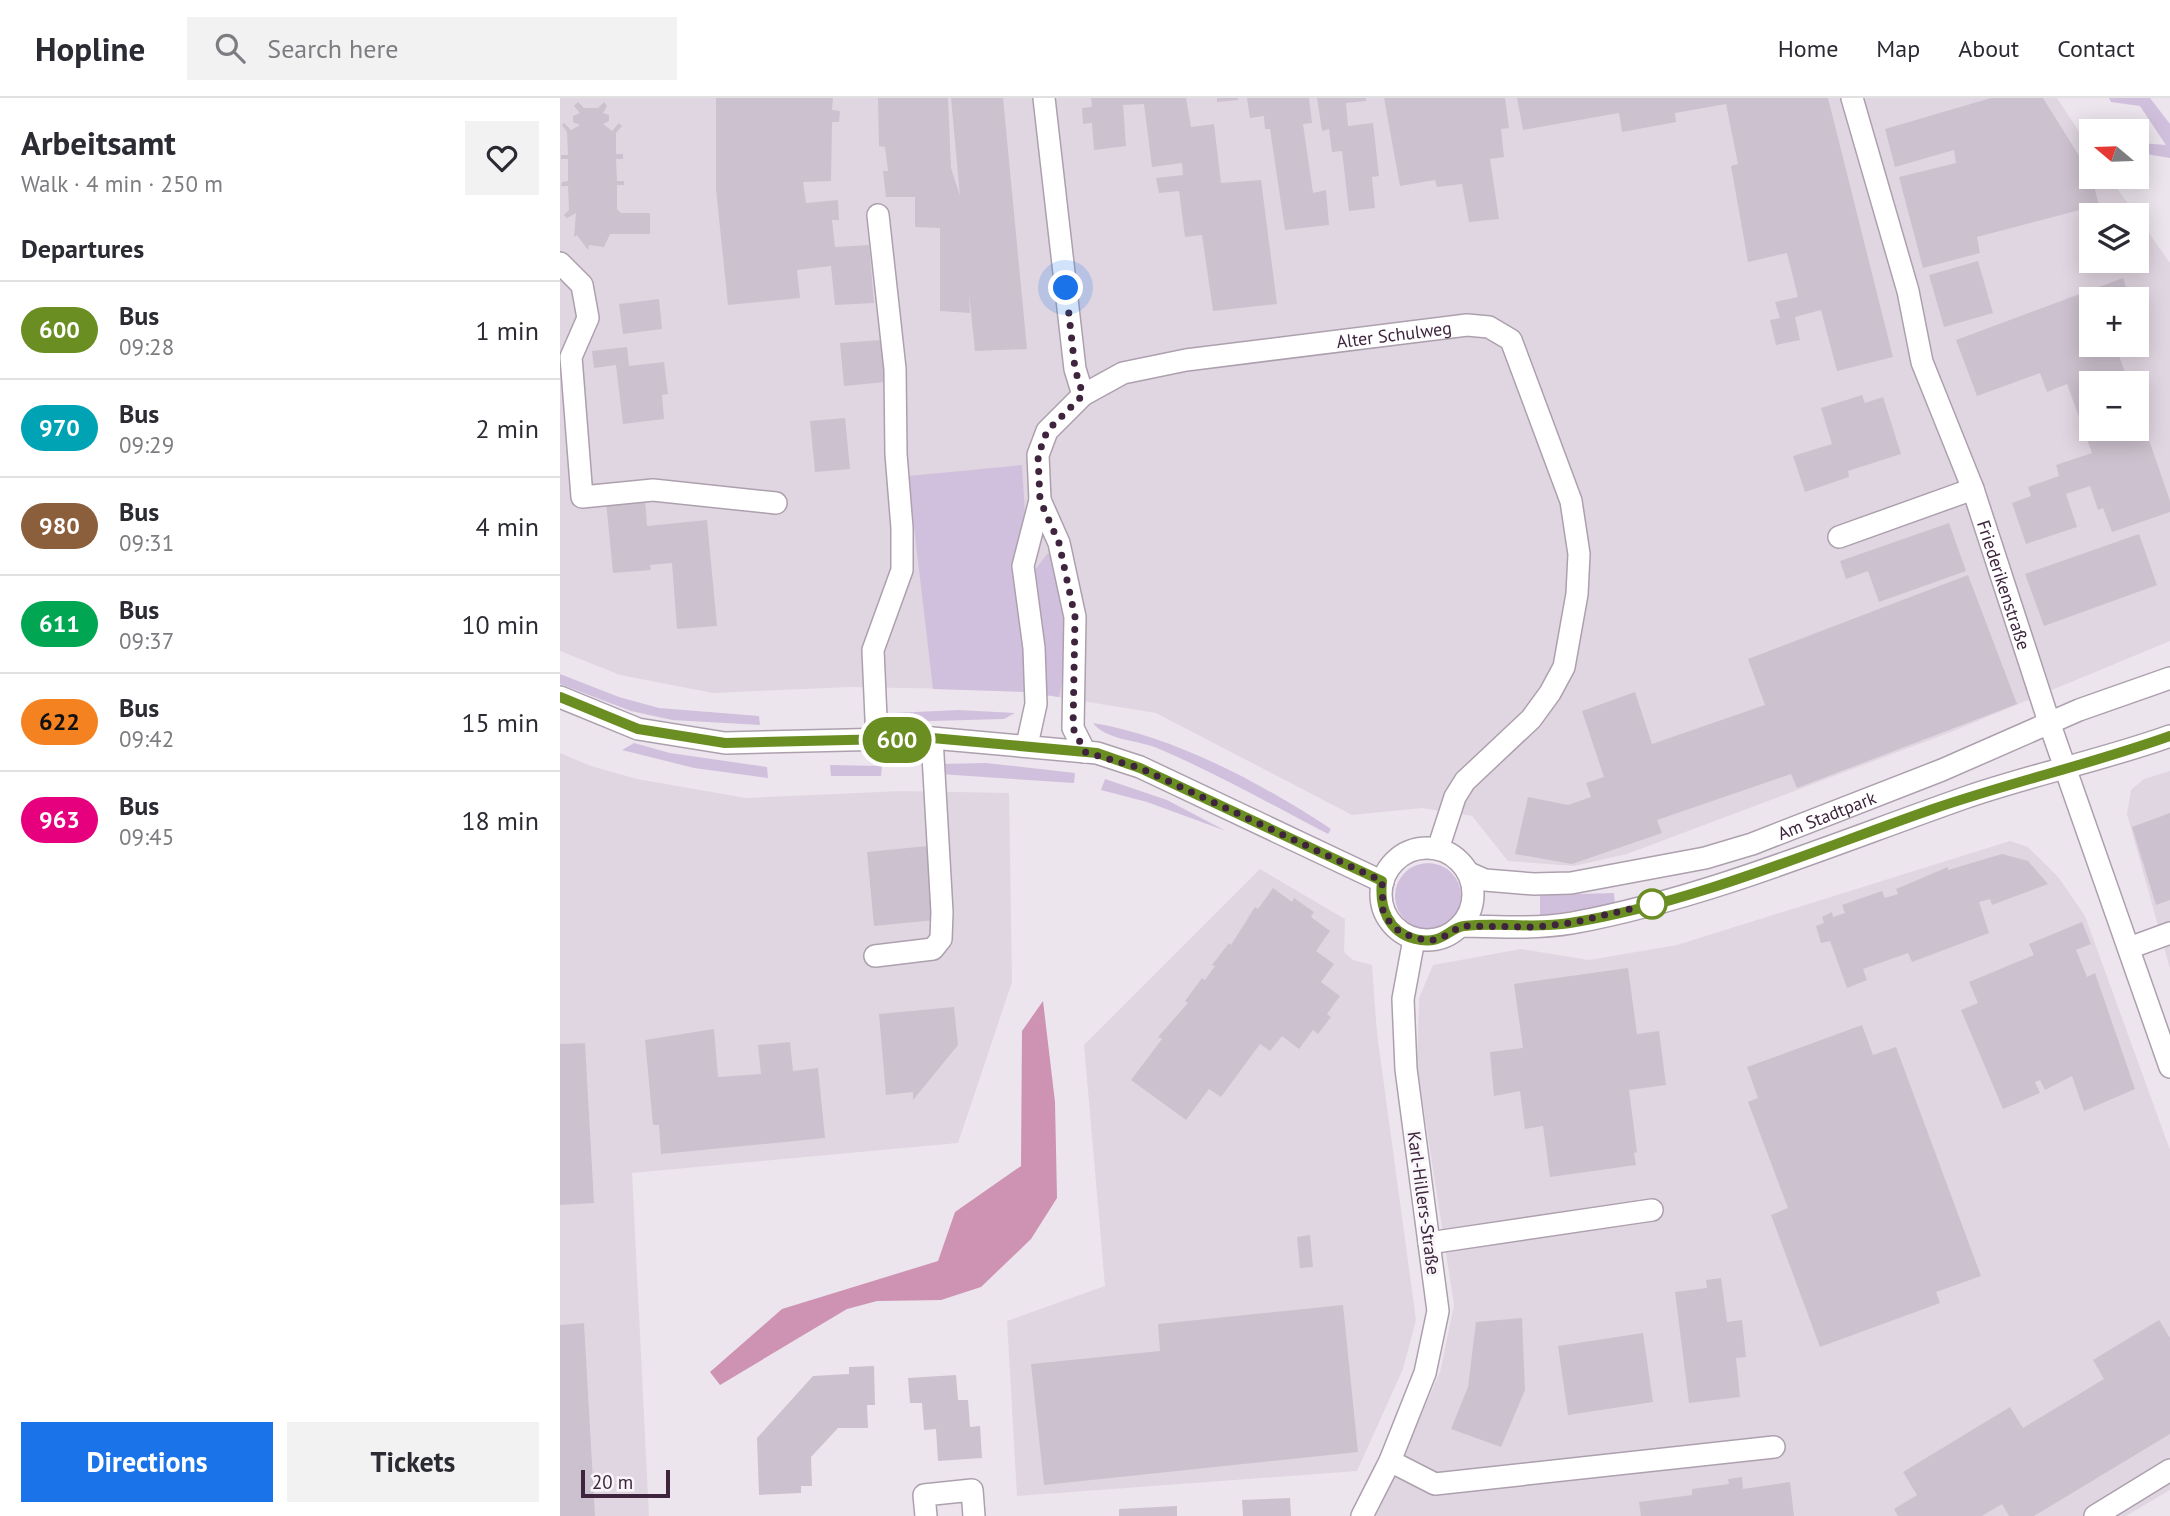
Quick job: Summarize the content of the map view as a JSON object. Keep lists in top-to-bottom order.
{
  "streets": {
    "street": [
      "Alter Schulweg",
      "Friederikenstraße",
      "Am Stadtpark",
      "Karl-Hillers-Straße"
    ]
  },
  "crossings": [
    ["Alter Schulweg", "Am Stadtpark"],
    ["Alter Schulweg", "Karl-Hillers-Straße"],
    ["Friederikenstraße", "Am Stadtpark"],
    ["Am Stadtpark", "Karl-Hillers-Straße"]
  ],
  "lines": ["bus line 600"],
  "scale_bar": "20 m",
  "north": "left",
  "page": {
    "header": "Hopline",
    "search": "Search here",
    "nav": [
      "Home",
      "Map",
      "About",
      "Contact"
    ],
    "heading": [
      ["Arbeitsamt", "Walk · 4 min · 250 m"],
      "Departures"
    ],
    "on_map": "600",
    "map_buttons": ["+", "−"],
    "list": [
      {
        "mark": "600",
        "name": "Bus",
        "note": "09:28",
        "value": "1 min"
      },
      {
        "mark": "970",
        "name": "Bus",
        "note": "09:29",
        "value": "2 min"
      },
      {
        "mark": "980",
        "name": "Bus",
        "note": "09:31",
        "value": "4 min"
      },
      {
        "mark": "611",
        "name": "Bus",
        "note": "09:37",
        "value": "10 min"
      },
      {
        "mark": "622",
        "name": "Bus",
        "note": "09:42",
        "value": "15 min"
      },
      {
        "mark": "963",
        "name": "Bus",
        "note": "09:45",
        "value": "18 min"
      }
    ],
    "buttons": ["Directions", "Tickets"],
    "scale": "20 m"
  }
}
